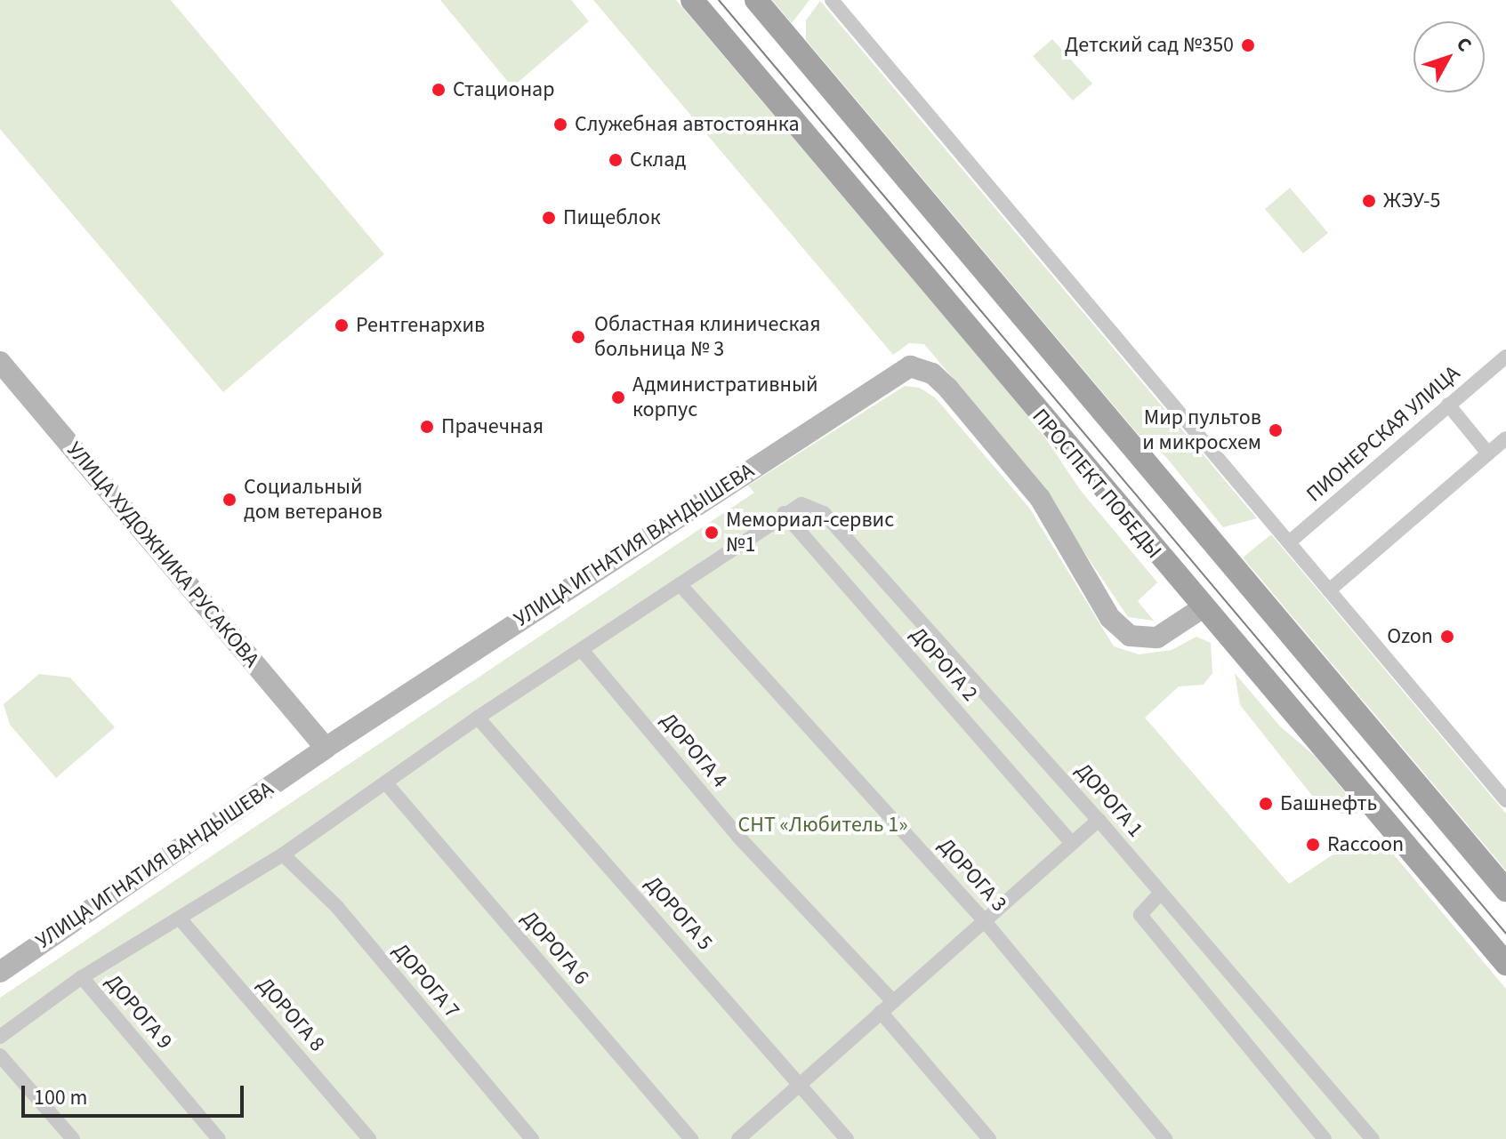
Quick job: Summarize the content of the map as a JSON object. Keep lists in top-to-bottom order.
{
  "streets": {
    "main road": ["ПРОСПЕКТ ПОБЕДЫ"],
    "street": [
      "ПИОНЕРСКАЯ УЛИЦА",
      "УЛИЦА ИГНАТИЯ ВАНДЫШЕВА",
      "УЛИЦА ХУДОЖНИКА РУСАКОВА",
      "ДОРОГА 2",
      "ДОРОГА 4",
      "ДОРОГА 1",
      "ДОРОГА 3",
      "ДОРОГА 5",
      "ДОРОГА 6",
      "ДОРОГА 7",
      "ДОРОГА 9",
      "ДОРОГА 8"
    ]
  },
  "crossings": [
    ["ПРОСПЕКТ ПОБЕДЫ", "УЛИЦА ИГНАТИЯ ВАНДЫШЕВА"],
    ["УЛИЦА ИГНАТИЯ ВАНДЫШЕВА", "УЛИЦА ХУДОЖНИКА РУСАКОВА"],
    ["ДОРОГА 2", "ДОРОГА 1"]
  ],
  "parks": ["СНТ «Любитель 1»"],
  "places": [
    "Детский сад №350",
    "Стационар",
    "Служебная автостоянка",
    "Склад",
    "ЖЭУ-5",
    "Пищеблок",
    "Рентгенархив",
    "Областная клиническая больница № 3",
    "Административный корпус",
    "Прачечная",
    "Мир пультов и микросхем",
    "Социальный дом ветеранов",
    "Мемориал-сервис №1",
    "Ozon",
    "Башнефть",
    "Raсcoon"
  ],
  "scale_bar": "100 m",
  "north": "top right"
}
